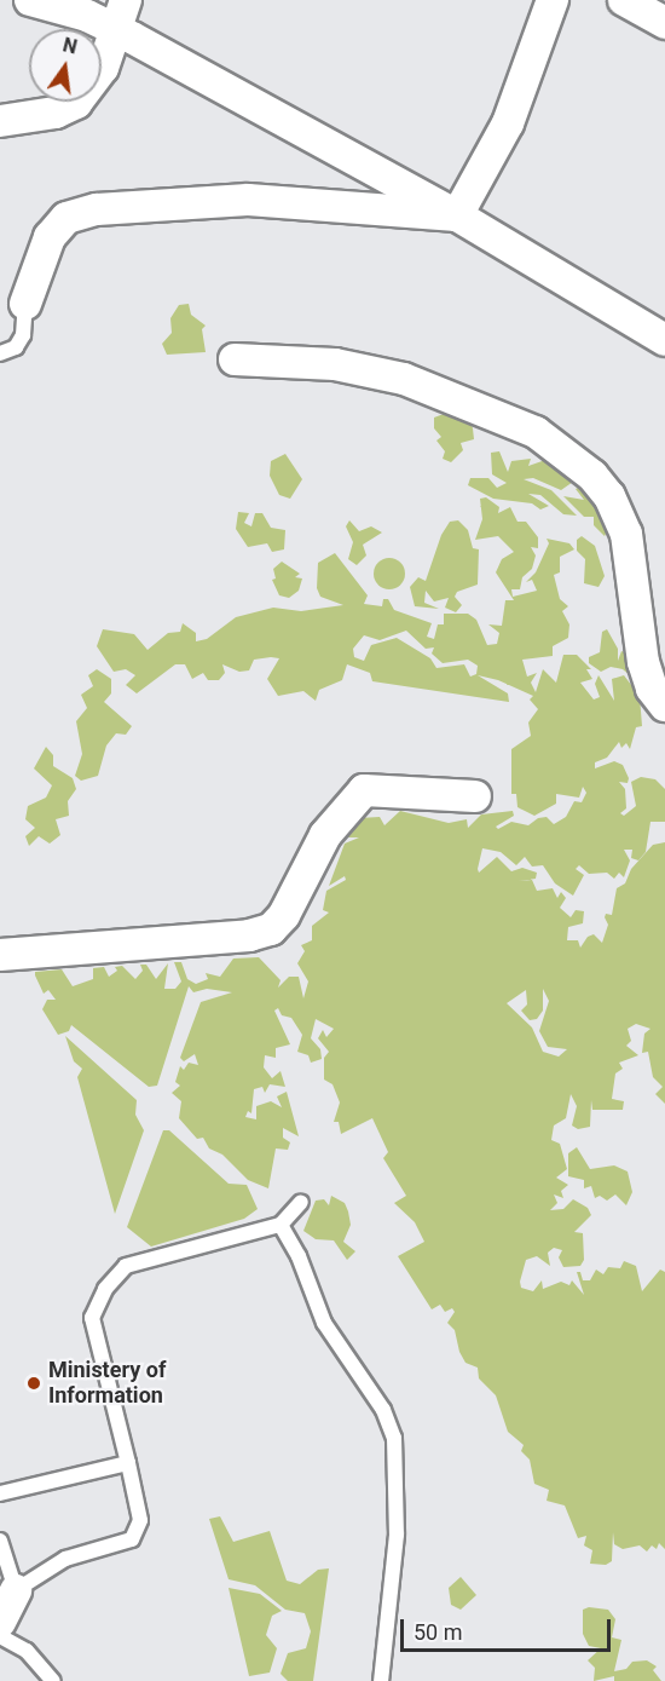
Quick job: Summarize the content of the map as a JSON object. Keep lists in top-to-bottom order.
{
  "places": ["Ministery of Information"],
  "scale_bar": "50 m",
  "north": "top"
}
